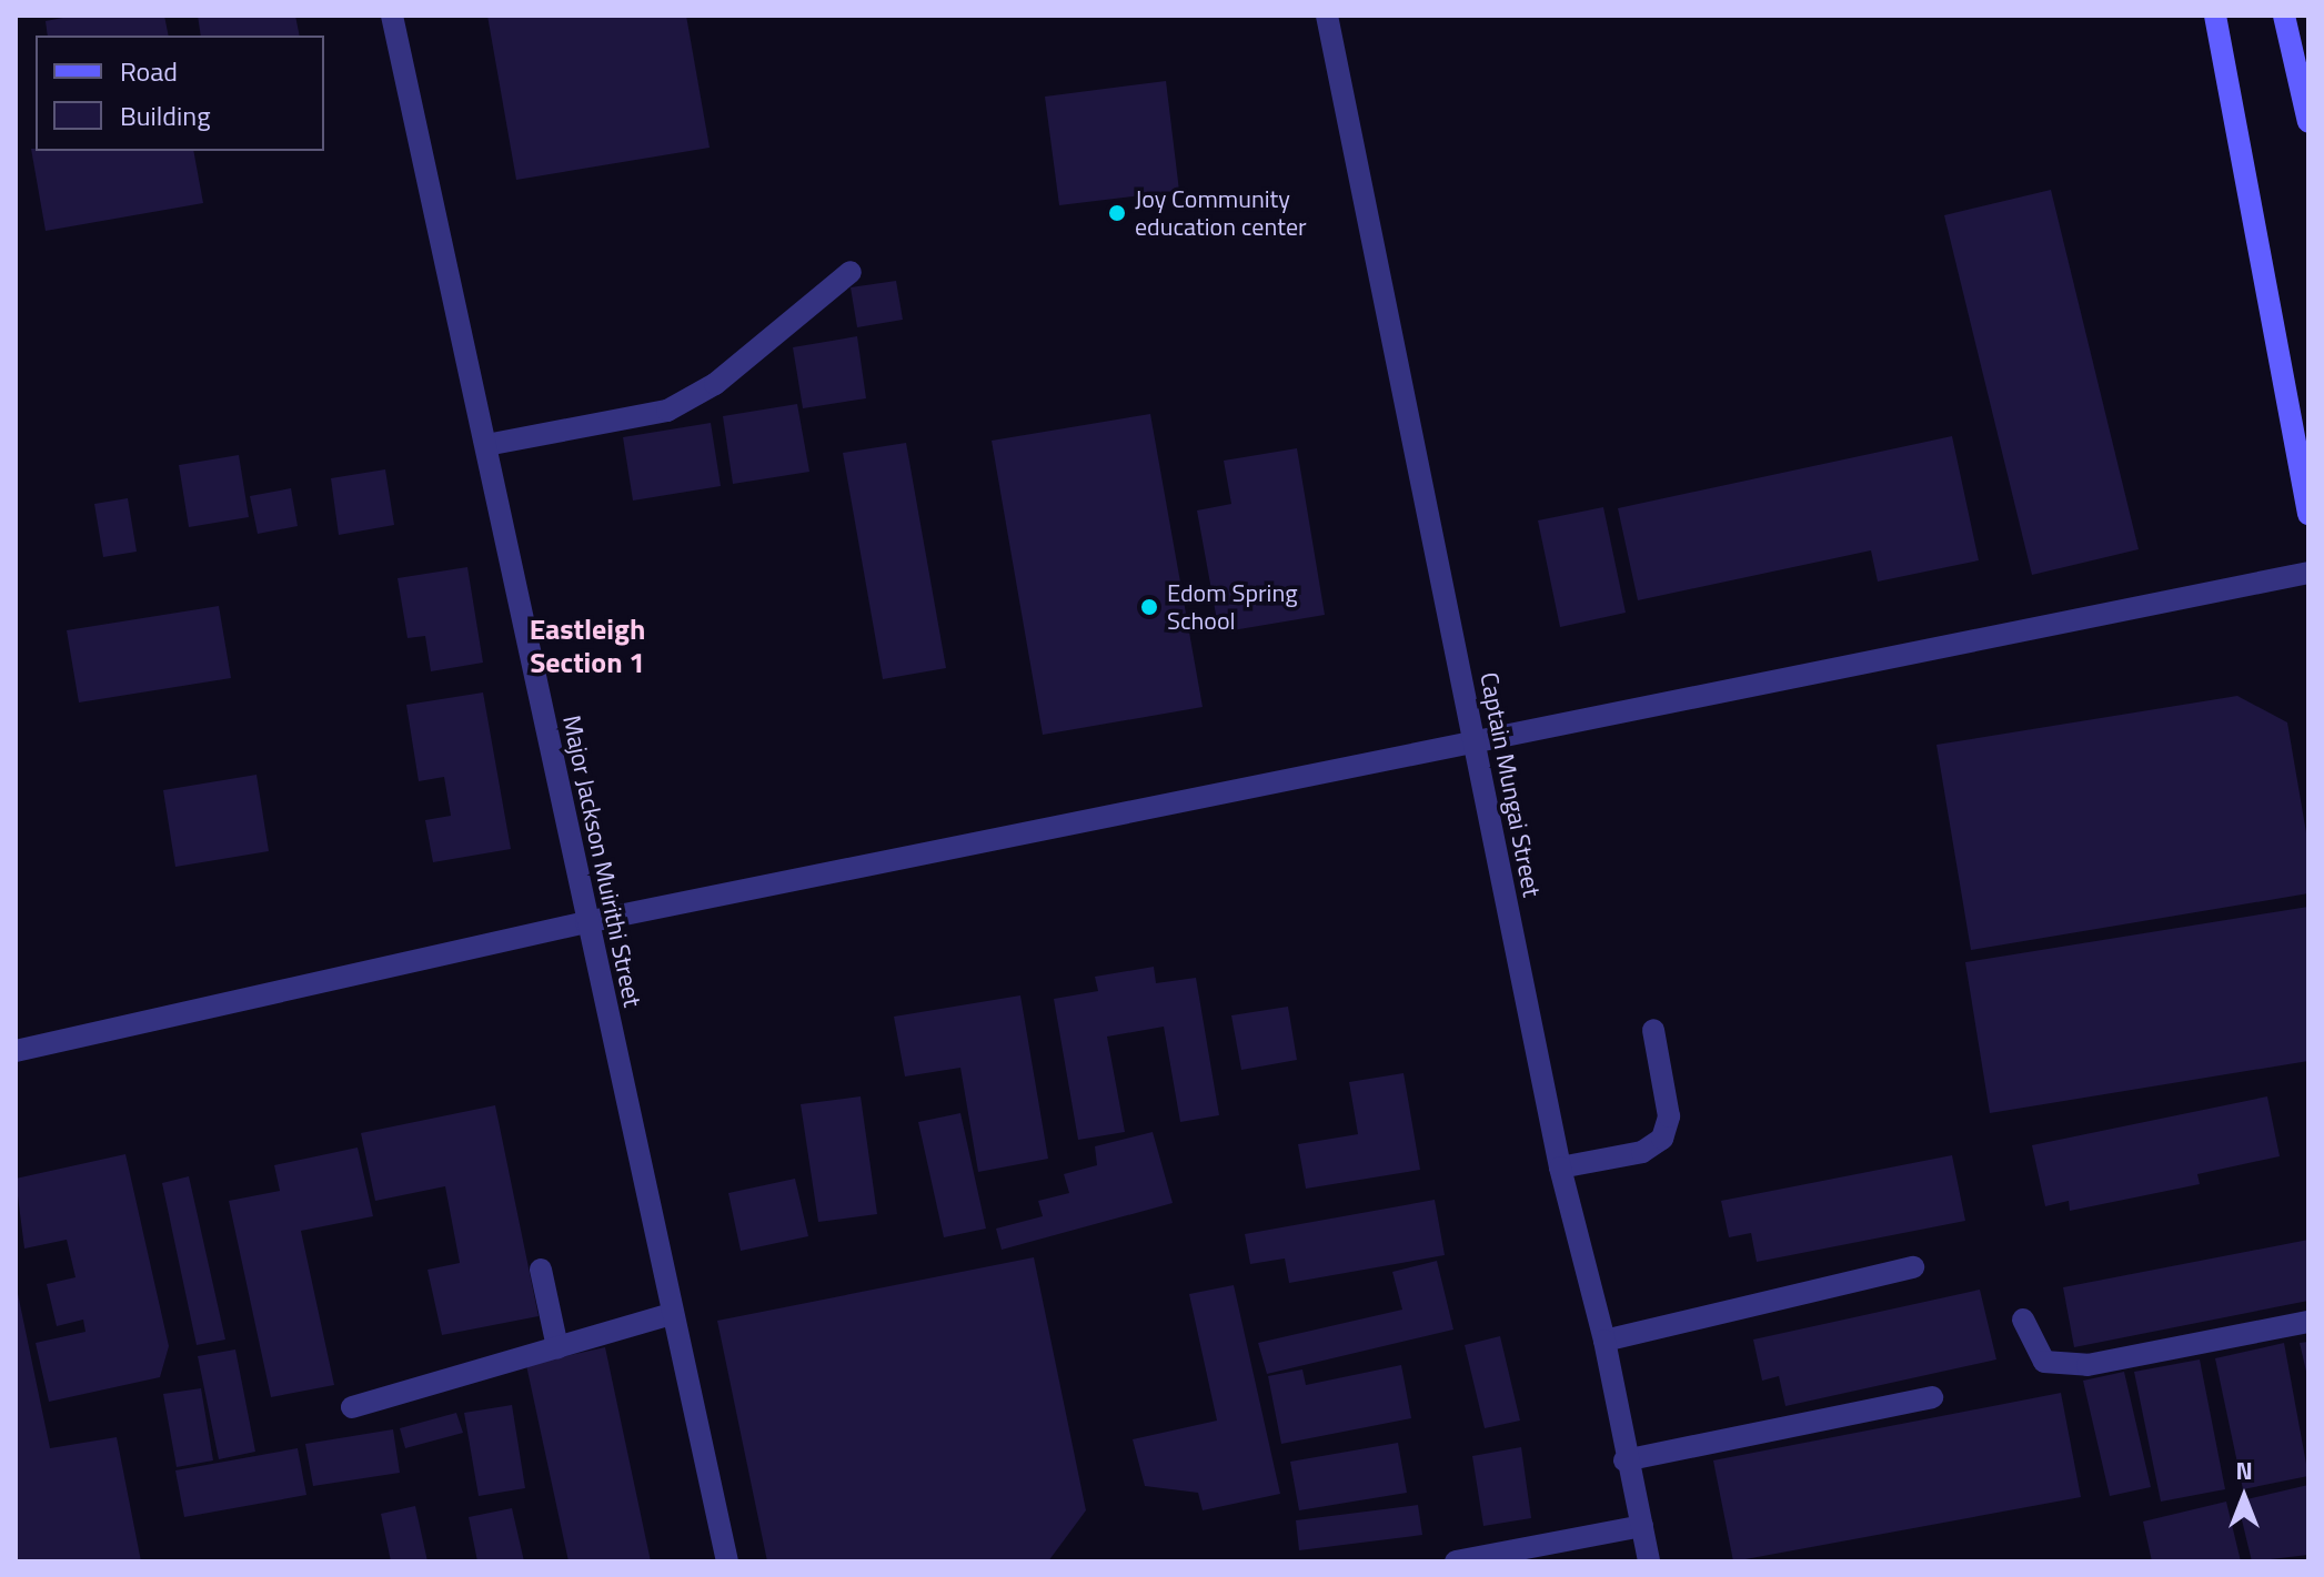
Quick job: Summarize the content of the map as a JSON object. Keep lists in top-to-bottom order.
{
  "streets": {
    "street": ["Captain Mungai Street", "Major Jackson Muirithi Street"]
  },
  "districts": ["Eastleigh Section 1"],
  "places": ["Joy Community education center", "Edom Spring School"],
  "legend": ["Road", "Building"],
  "north": "top"
}
